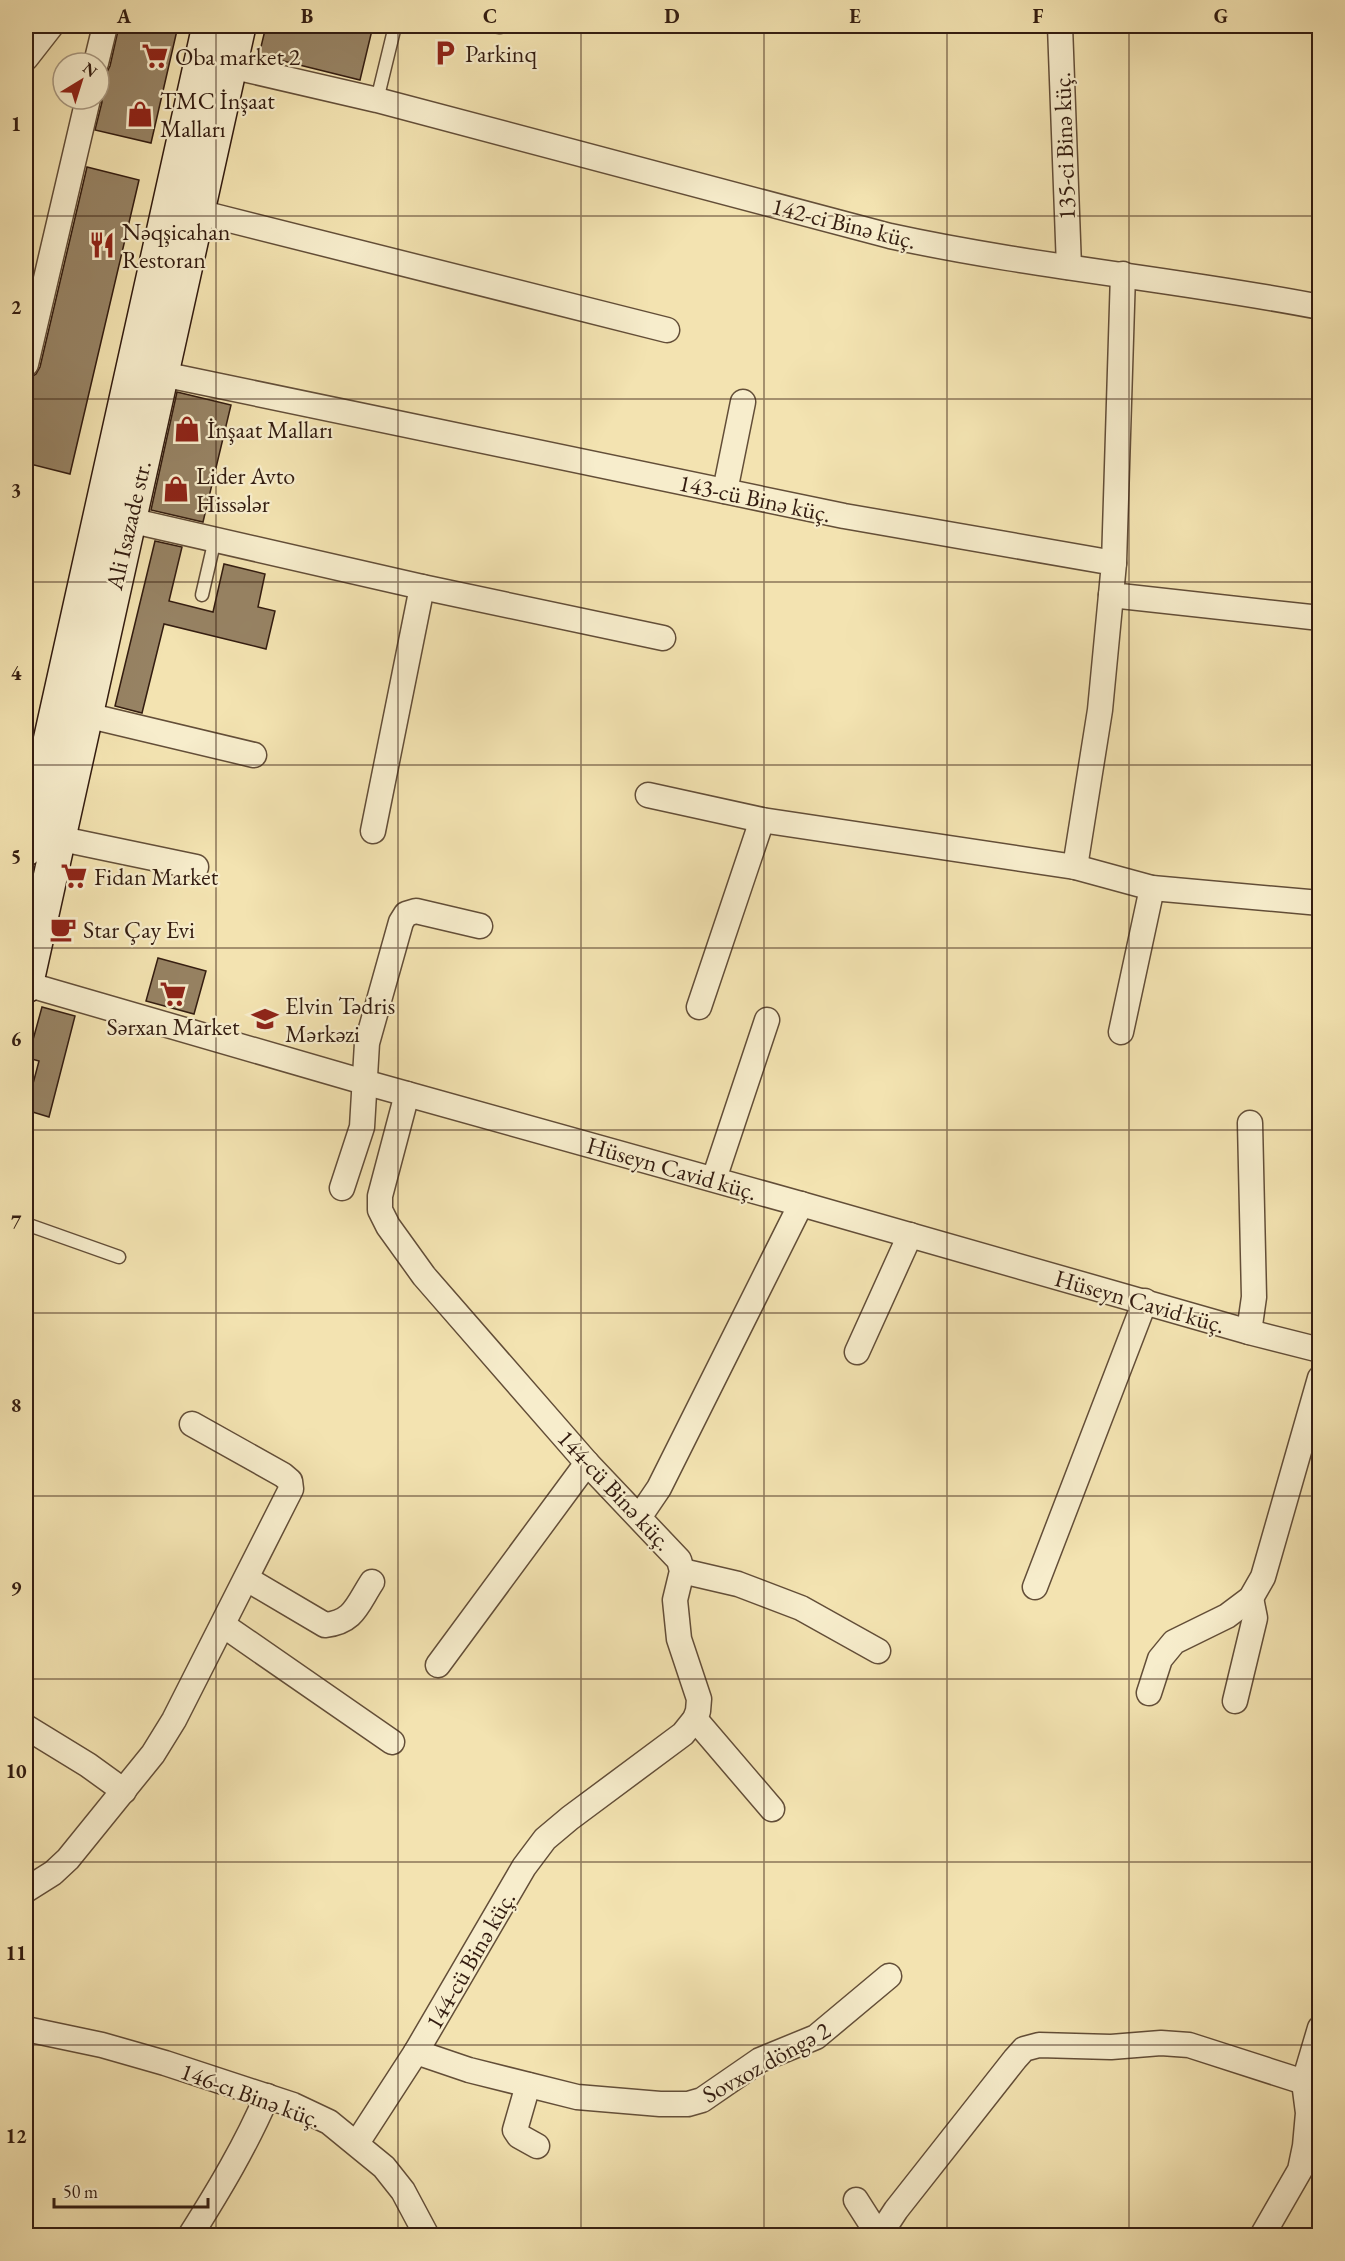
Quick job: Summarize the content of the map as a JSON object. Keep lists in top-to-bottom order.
{
  "streets": {
    "main road": ["Ali Isazade str."],
    "street": [
      "135-ci Binə küç.",
      "142-ci Binə küç.",
      "143-cü Binə küç.",
      "Hüseyn Cavid küç.",
      "144-cü Binə küç.",
      "Sovxoz döngə 2",
      "146-cı Binə küç."
    ]
  },
  "crossings": [
    ["135-ci Binə küç.", "142-ci Binə küç."],
    ["142-ci Binə küç.", "Ali Isazade str."],
    ["143-cü Binə küç.", "Ali Isazade str."],
    ["Ali Isazade str.", "Hüseyn Cavid küç."],
    ["Hüseyn Cavid küç.", "144-cü Binə küç."],
    ["144-cü Binə küç.", "Sovxoz döngə 2"],
    ["144-cü Binə küç.", "146-cı Binə küç."]
  ],
  "places": {
    "parking": ["Parkinq"],
    "supermarket": ["Oba market 2", "Fidan Market", "Sərxan Market"],
    "shop": ["TMC İnşaat Malları", "İnşaat Malları", "Lider Avto Hissələr"],
    "restaurant": ["Nəqşicahan Restoran"],
    "cafe": ["Star Çay Evi"],
    "school or university": ["Elvin Tədris Mərkəzi"]
  },
  "scale_bar": "50 m",
  "north": "top right",
  "grid": {
    "columns": [
      "A",
      "B",
      "C",
      "D",
      "E",
      "F",
      "G"
    ],
    "rows": [
      "1",
      "2",
      "3",
      "4",
      "5",
      "6",
      "7",
      "8",
      "9",
      "10",
      "11",
      "12"
    ]
  }
}
